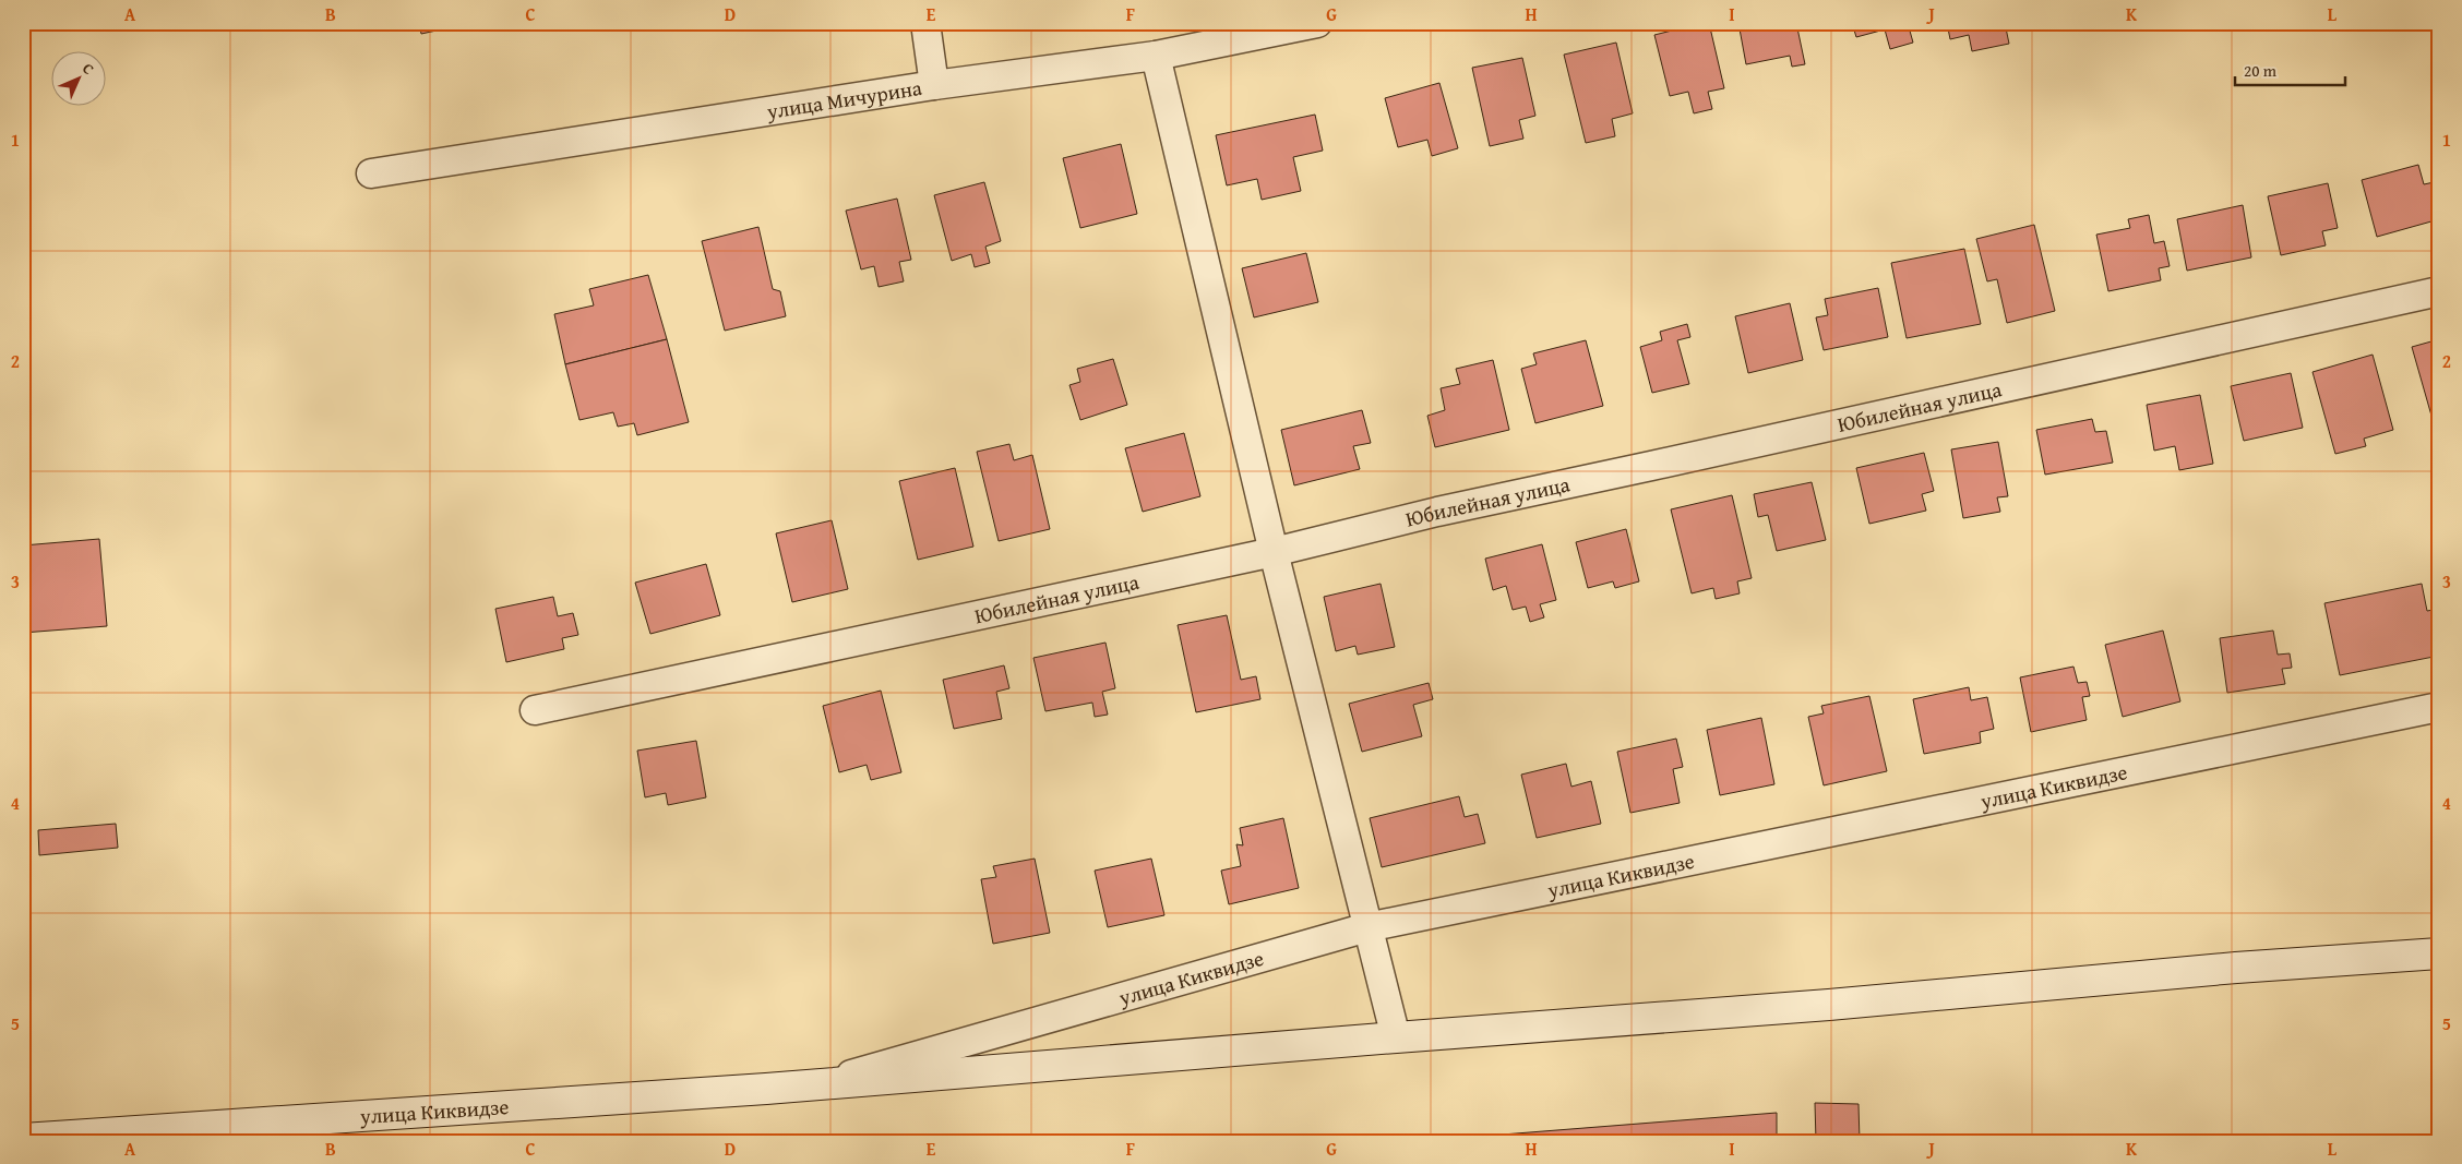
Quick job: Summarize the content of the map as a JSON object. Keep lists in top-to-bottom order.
{
  "streets": {
    "street": ["улица Мичурина", "Юбилейная улица", "улица Киквидзе"]
  },
  "scale_bar": "20 m",
  "north": "top right",
  "grid": {
    "columns": [
      "A",
      "B",
      "C",
      "D",
      "E",
      "F",
      "G",
      "H",
      "I",
      "J",
      "K",
      "L"
    ],
    "rows": [
      "1",
      "2",
      "3",
      "4",
      "5"
    ]
  }
}
